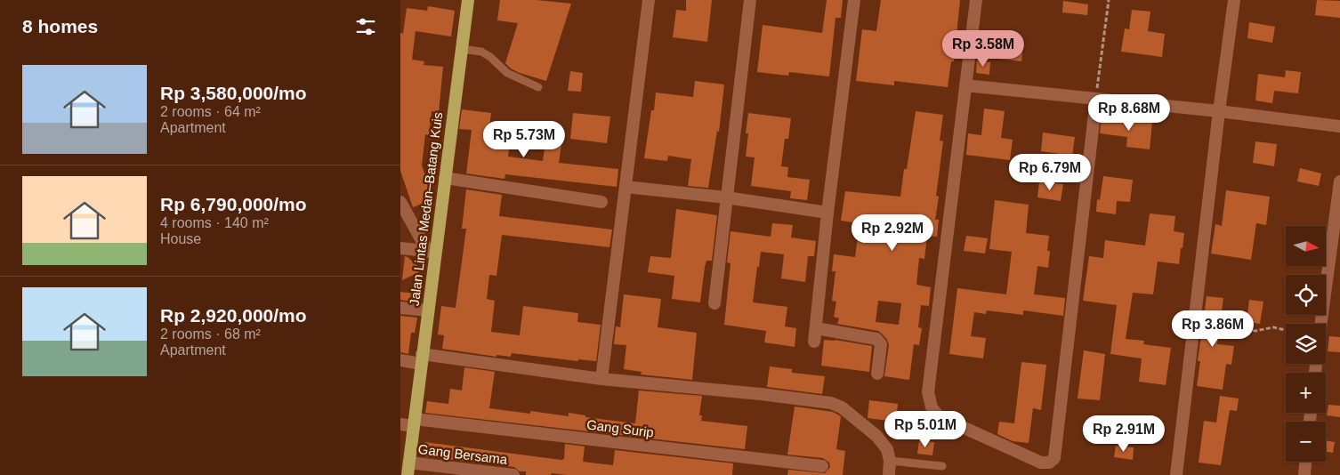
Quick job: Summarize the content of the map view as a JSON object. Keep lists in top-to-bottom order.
{
  "streets": {
    "highway": ["Jalan Lintas Medan–Batang Kuis"],
    "street": ["Gang Surip", "Gang Bersama"]
  },
  "crossings": [
    ["Jalan Lintas Medan–Batang Kuis", "Gang Surip"],
    ["Jalan Lintas Medan–Batang Kuis", "Gang Bersama"]
  ],
  "north": "right",
  "page": {
    "heading": "8 homes",
    "price": [
      "Rp 3.58M",
      "Rp 8.68M",
      "Rp 5.73M",
      "Rp 6.79M",
      "Rp 2.92M",
      "Rp 3.86M",
      "Rp 5.01M",
      "Rp 2.91M"
    ],
    "list": [
      {
        "name": "Rp 3,580,000/mo",
        "note": "2 rooms · 64 m² · Apartment"
      },
      {
        "name": "Rp 6,790,000/mo",
        "note": "4 rooms · 140 m² · House"
      },
      {
        "name": "Rp 2,920,000/mo",
        "note": "2 rooms · 68 m² · Apartment"
      }
    ],
    "map_buttons": ["+", "−"]
  }
}
